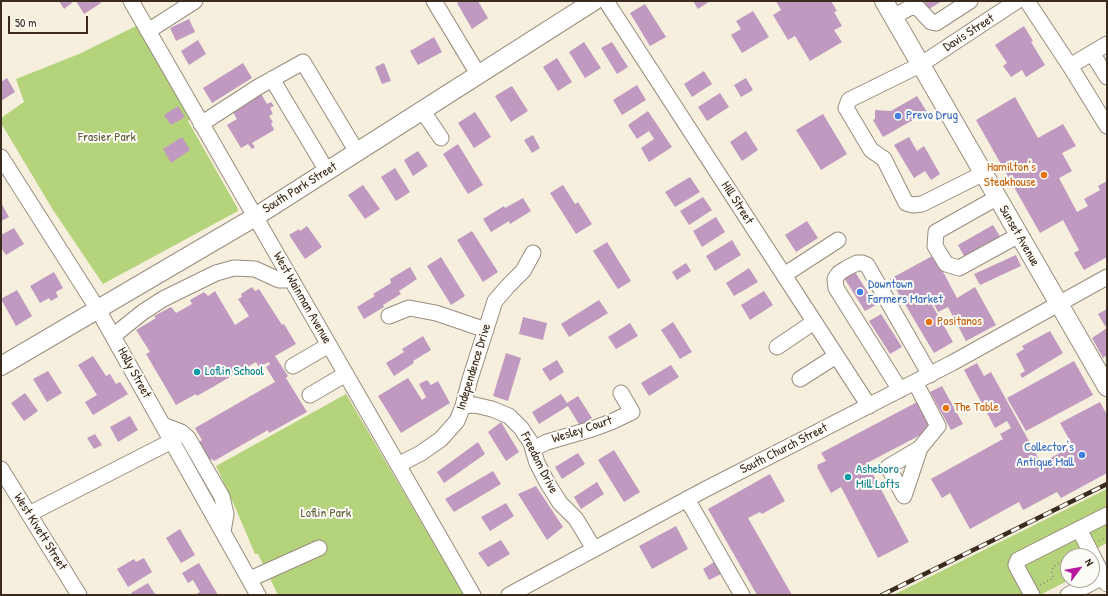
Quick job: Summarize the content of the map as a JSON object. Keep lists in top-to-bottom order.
{
  "streets": {
    "main road": ["South Park Street", "Sunset Avenue"],
    "street": [
      "Davis Street",
      "Hill Street",
      "West Wainman Avenue",
      "Independence Drive",
      "Holly Street",
      "Wesley Court",
      "South Church Street",
      "Freedom Drive",
      "West Kivett Street"
    ]
  },
  "crossings": [
    ["Davis Street", "Sunset Avenue"],
    ["South Park Street", "West Wainman Avenue"],
    ["South Park Street", "Holly Street"],
    ["Hill Street", "South Church Street"],
    ["Sunset Avenue", "South Church Street"],
    ["West Wainman Avenue", "Independence Drive"],
    ["Independence Drive", "Freedom Drive"],
    ["Wesley Court", "Freedom Drive"],
    ["South Church Street", "Freedom Drive"]
  ],
  "parks": ["Frasier Park", "Loflin Park"],
  "places": [
    "Prevo Drug",
    "Hamilton's Steakhouse",
    "Downtown Farmers Market",
    "Positanos",
    "Loflin School",
    "The Table",
    "Collector's Antique Mall",
    "Asheboro Mill Lofts"
  ],
  "scale_bar": "50 m",
  "north": "top right"
}
